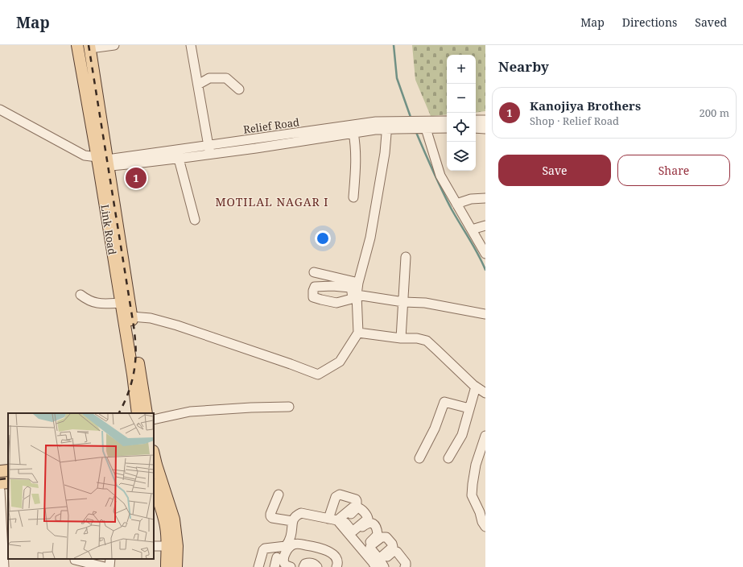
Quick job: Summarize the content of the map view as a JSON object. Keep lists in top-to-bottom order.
{
  "streets": {
    "main road": ["Link Road"],
    "street": ["Relief Road"]
  },
  "crossings": [
    ["Relief Road", "Link Road"]
  ],
  "districts": ["MOTILAL NAGAR I"],
  "page": {
    "header": "Map",
    "nav": ["Map", "Directions", "Saved"],
    "heading": "Nearby",
    "map_buttons": ["+", "−"],
    "list": [
      {
        "mark": "1",
        "name": "Kanojiya Brothers",
        "note": "Shop · Relief Road",
        "value": "200 m"
      }
    ],
    "buttons": ["Save", "Share"],
    "pins": "1"
  }
}
